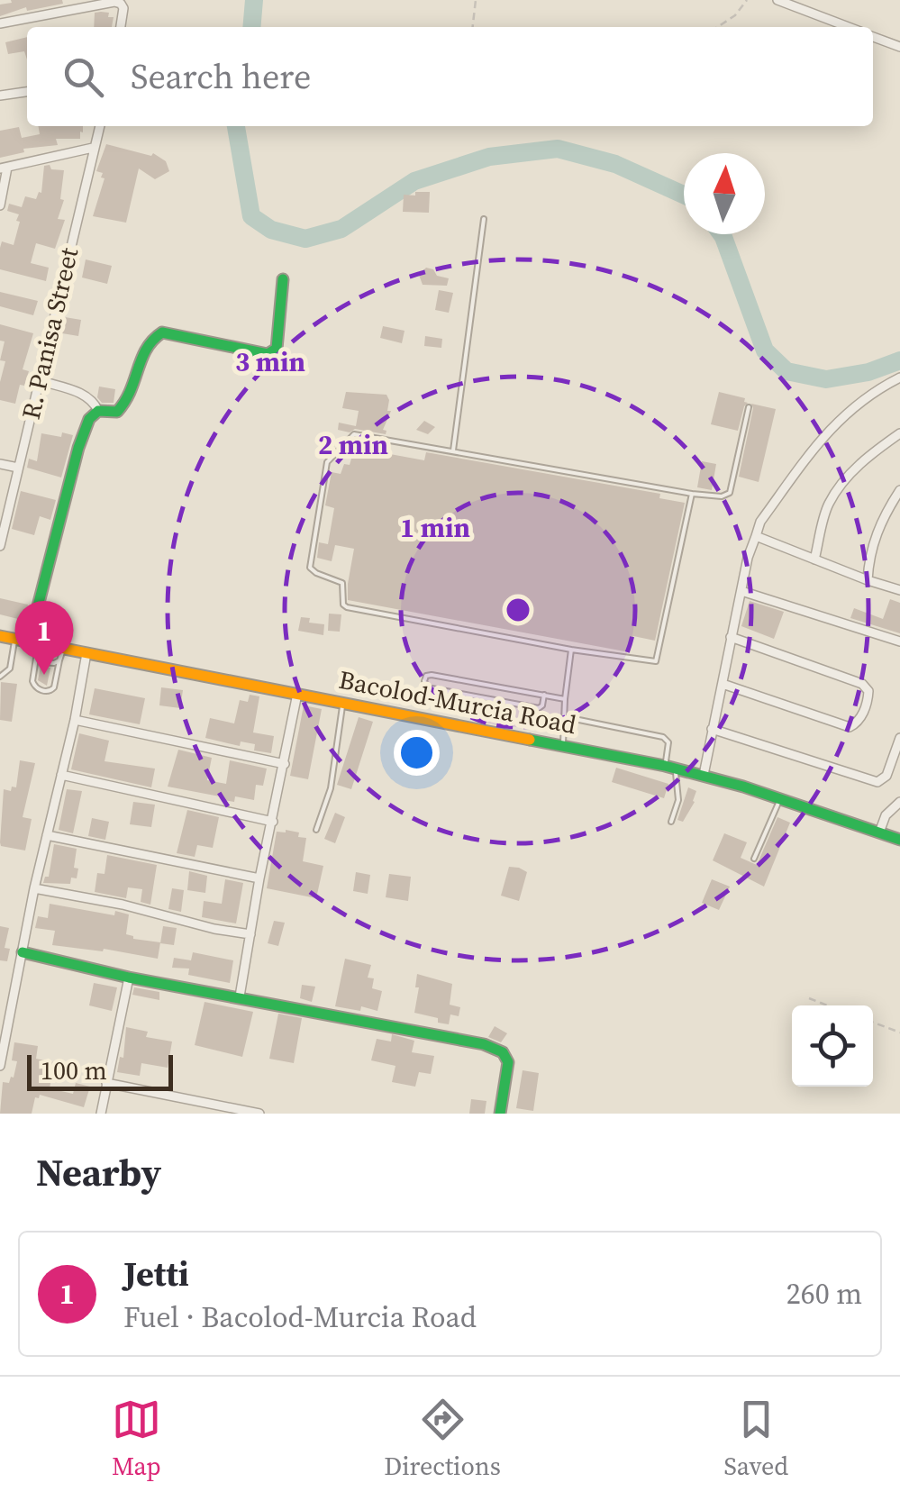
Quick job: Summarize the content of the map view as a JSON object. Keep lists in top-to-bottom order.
{
  "streets": {
    "street": ["R. Panisa Street", "Bacolod-Murcia Road"]
  },
  "scale_bar": "100 m",
  "north": "top",
  "page": {
    "search": "Search here",
    "pins": "1",
    "scale": "100 m",
    "heading": "Nearby",
    "list": [
      {
        "mark": "1",
        "name": "Jetti",
        "note": "Fuel · Bacolod-Murcia Road",
        "value": "260 m"
      }
    ],
    "nav": ["Map", "Directions", "Saved"]
  },
  "rings": ["3 min", "2 min", "1 min"]
}
